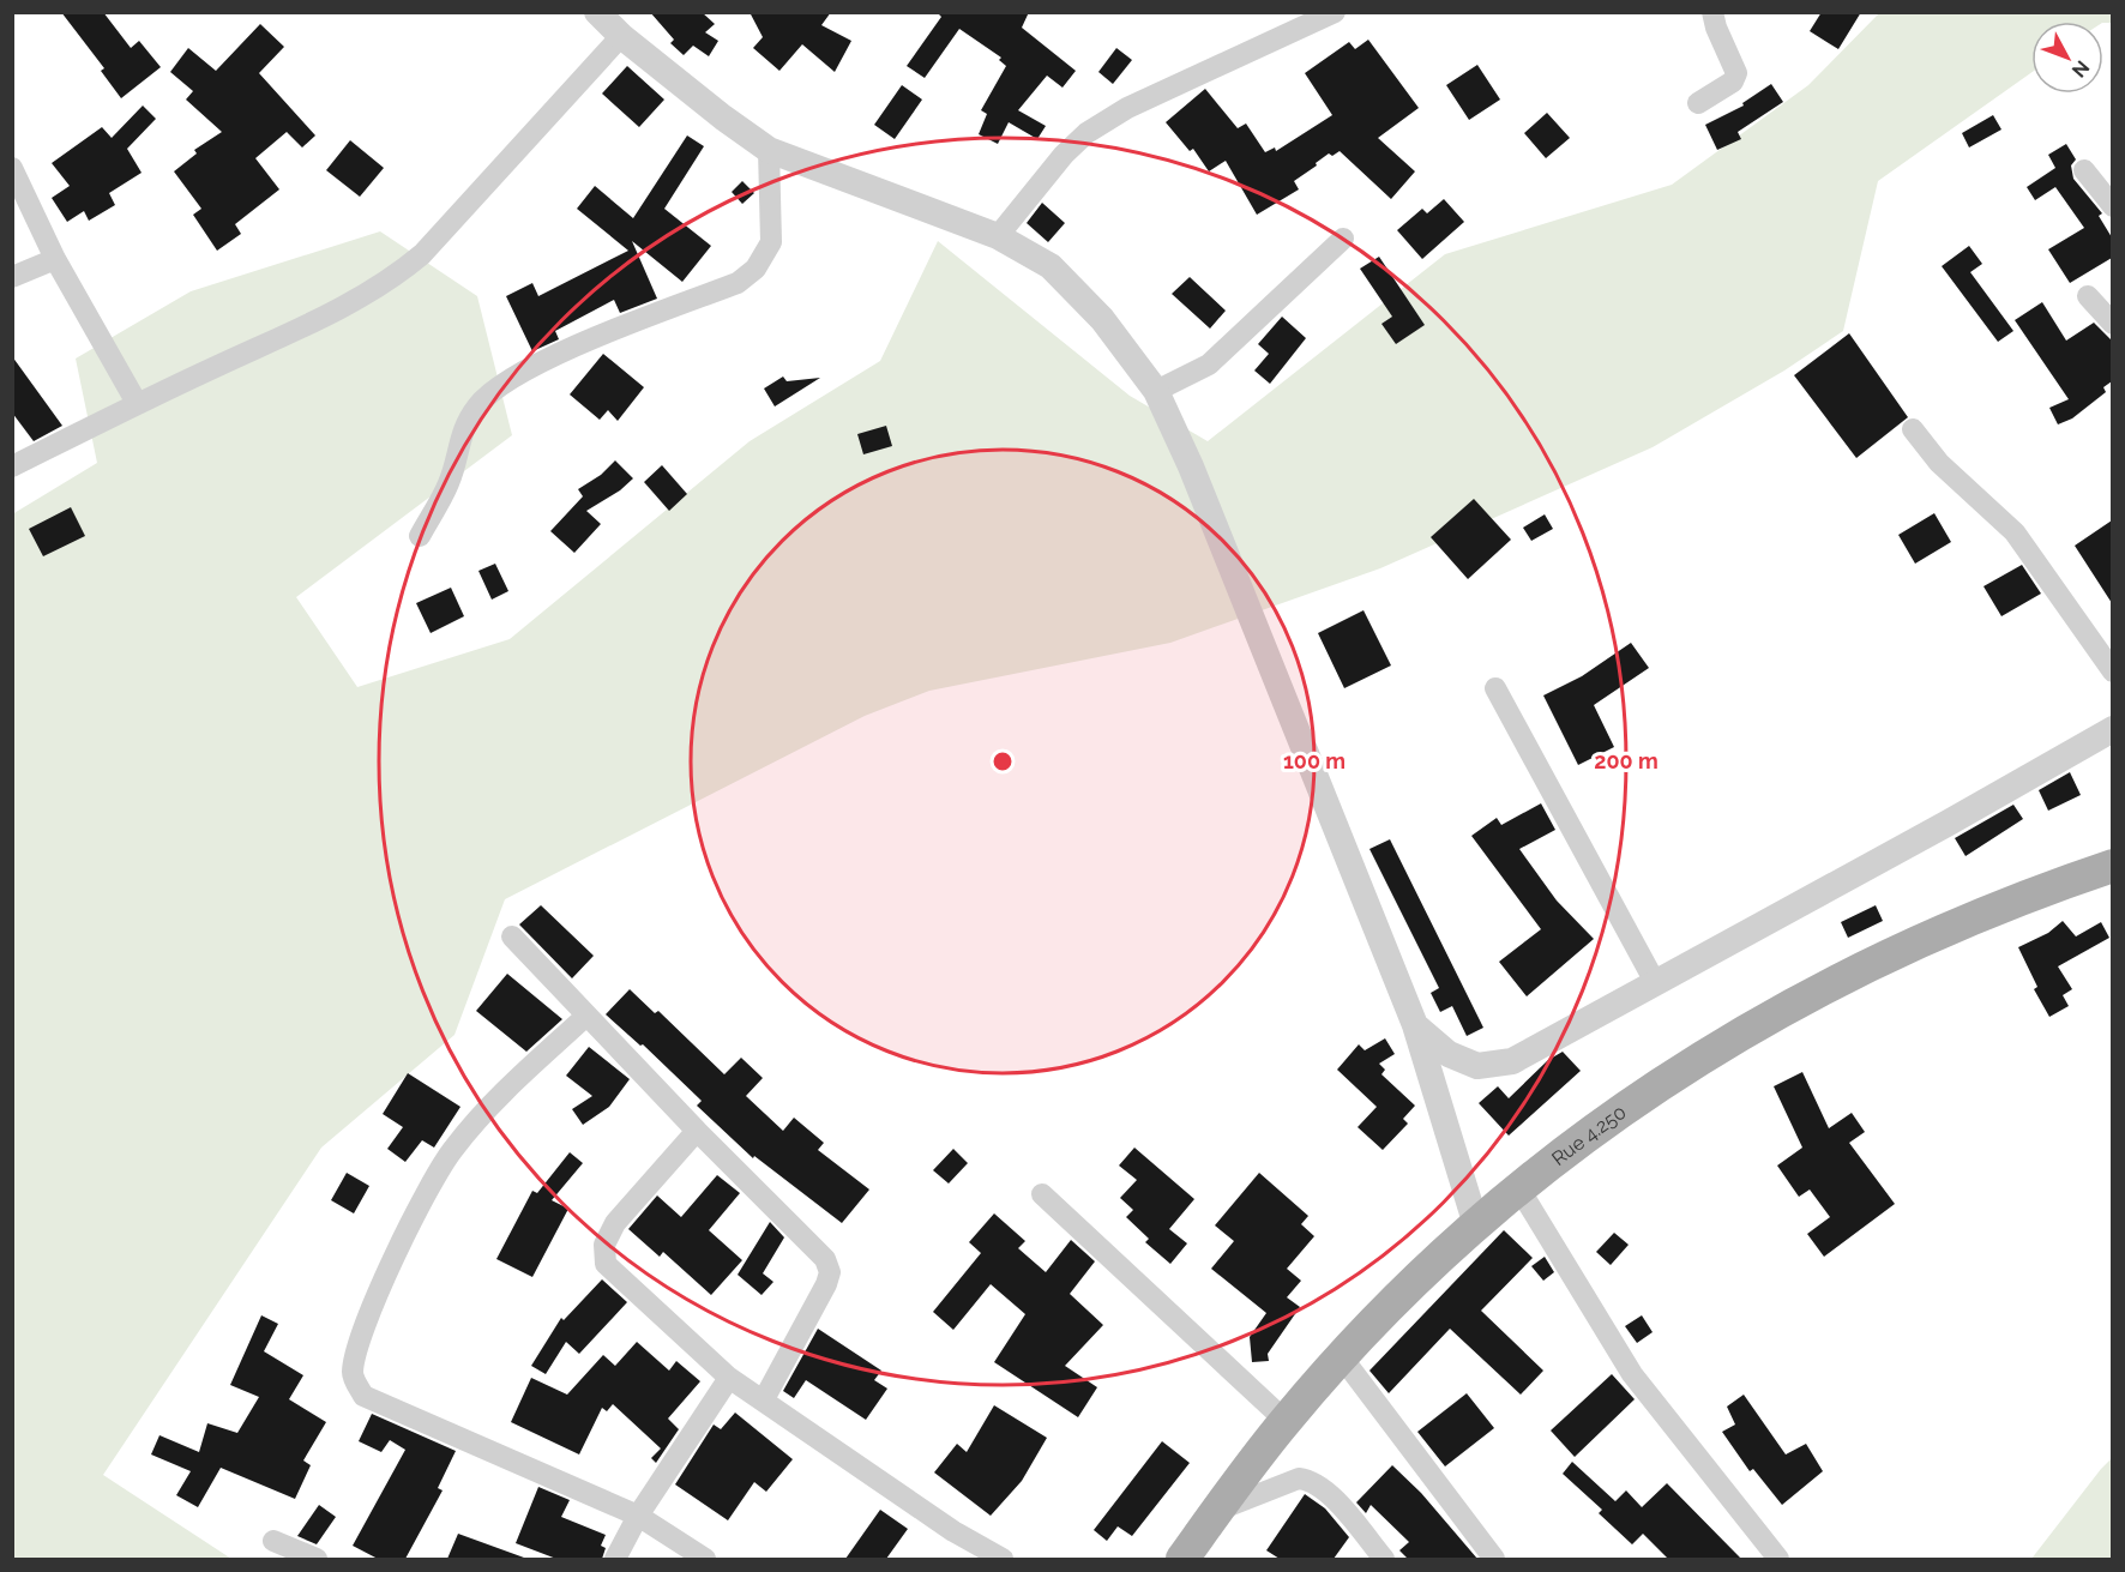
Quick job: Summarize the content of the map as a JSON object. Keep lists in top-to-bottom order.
{
  "streets": {
    "main road": ["Rue 4.250"]
  },
  "north": "bottom right",
  "rings": ["100 m", "200 m"]
}
